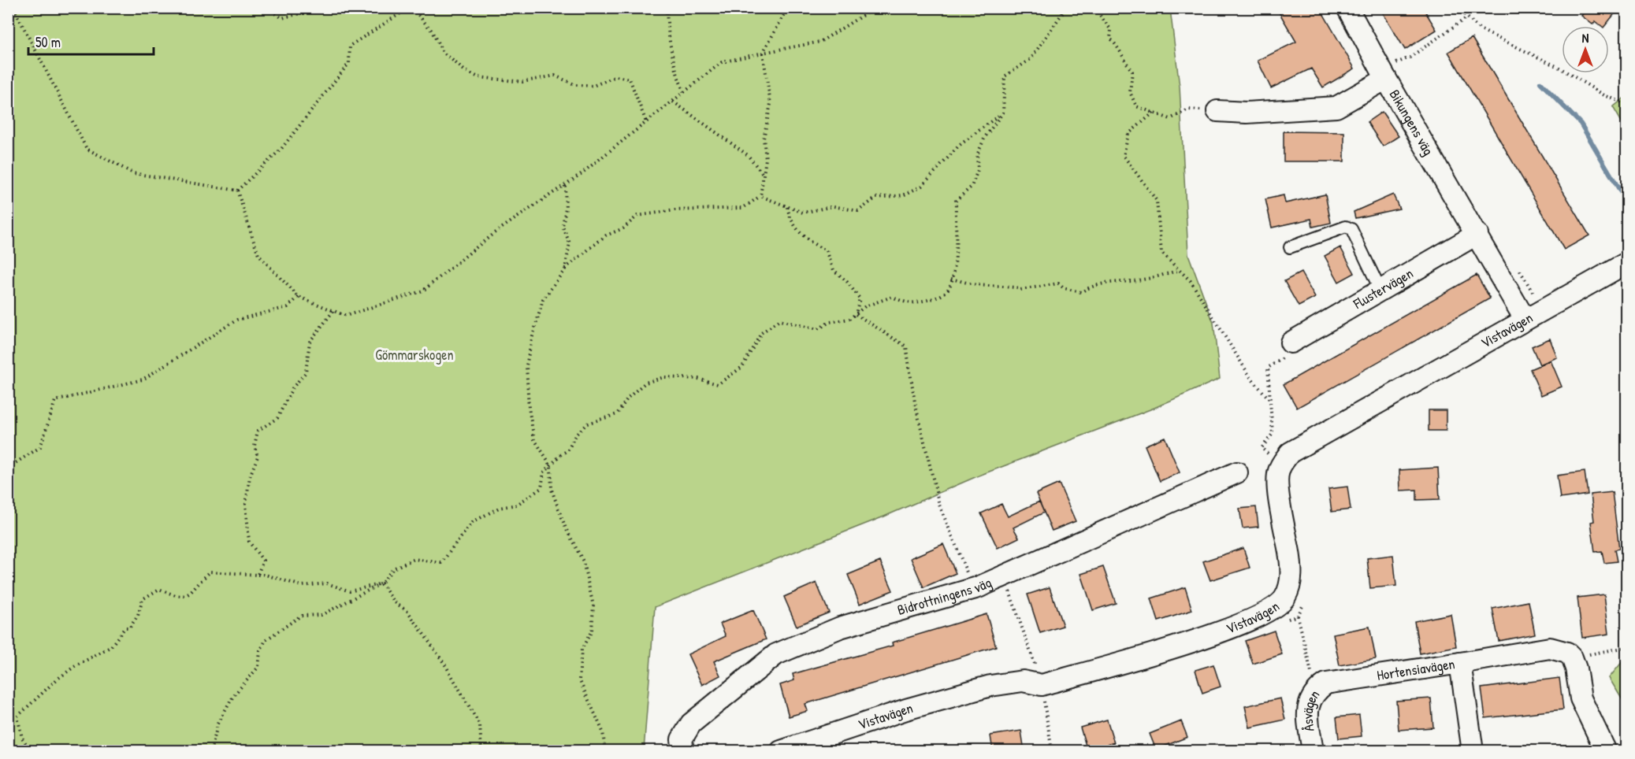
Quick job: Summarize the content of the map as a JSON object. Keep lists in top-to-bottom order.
{
  "streets": {
    "street": [
      "Bikungens väg",
      "Flustervägen",
      "Vistavägen",
      "Bidrottningens väg",
      "Hortensiavägen",
      "Åsvägen"
    ]
  },
  "crossings": [
    ["Bikungens väg", "Flustervägen"],
    ["Bikungens väg", "Vistavägen"],
    ["Hortensiavägen", "Åsvägen"]
  ],
  "parks": ["Gömmarskogen"],
  "scale_bar": "50 m",
  "north": "top"
}
